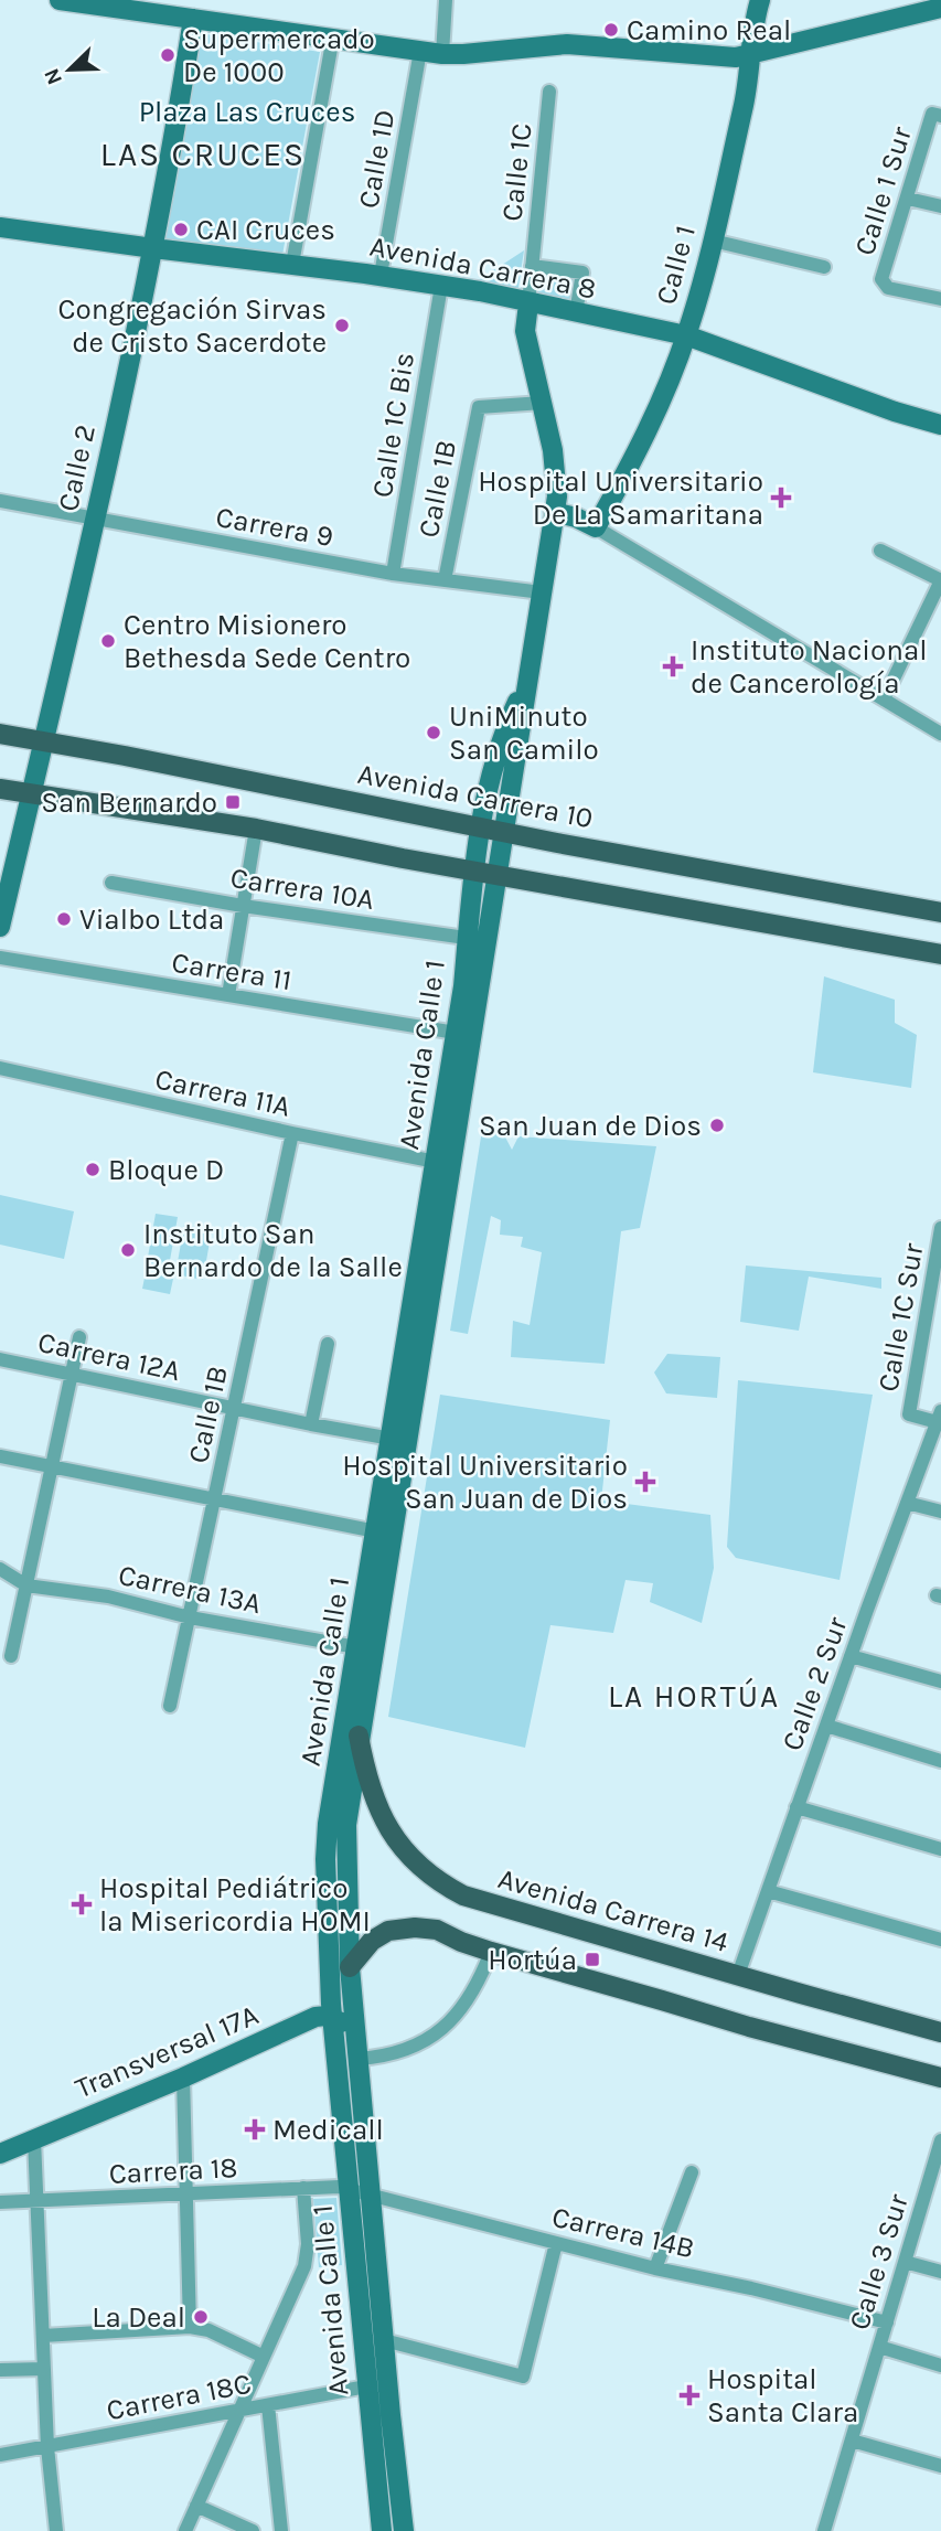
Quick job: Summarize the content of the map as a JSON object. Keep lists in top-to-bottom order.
{
  "streets": {
    "main road": [
      "Calle 1",
      "Avenida Carrera 8",
      "Calle 2",
      "Avenida Carrera 10",
      "Avenida Calle 1",
      "Avenida Carrera 14",
      "Transversal 17A"
    ],
    "street": [
      "Calle 1D",
      "Calle 1C",
      "Calle 1 Sur",
      "Calle 1C Bis",
      "Calle 1B",
      "Carrera 9",
      "Carrera 10A",
      "Carrera 11",
      "Carrera 11A",
      "Calle 1C Sur",
      "Carrera 12A",
      "Carrera 13A",
      "Calle 2 Sur",
      "Carrera 18",
      "Carrera 14B",
      "Calle 3 Sur",
      "Carrera 18C"
    ]
  },
  "crossings": [
    ["Calle 1D", "Avenida Carrera 8"],
    ["Calle 1C", "Avenida Carrera 8"],
    ["Calle 1", "Avenida Carrera 8"],
    ["Avenida Carrera 8", "Calle 1C Bis"],
    ["Avenida Carrera 8", "Calle 2"],
    ["Calle 1C Bis", "Carrera 9"],
    ["Calle 2", "Carrera 9"],
    ["Calle 2", "Avenida Carrera 10"],
    ["Calle 1B", "Carrera 9"],
    ["Calle 1B", "Carrera 11A"],
    ["Calle 1B", "Carrera 12A"],
    ["Calle 1B", "Carrera 13A"],
    ["Avenida Carrera 10", "Avenida Calle 1"],
    ["Carrera 10A", "Avenida Calle 1"],
    ["Carrera 11", "Avenida Calle 1"],
    ["Avenida Calle 1", "Carrera 11A"],
    ["Avenida Calle 1", "Carrera 12A"],
    ["Avenida Calle 1", "Carrera 13A"],
    ["Avenida Calle 1", "Avenida Carrera 14"],
    ["Avenida Calle 1", "Transversal 17A"],
    ["Avenida Calle 1", "Carrera 18"],
    ["Avenida Calle 1", "Carrera 14B"],
    ["Avenida Calle 1", "Carrera 18C"],
    ["Calle 1C Sur", "Calle 2 Sur"],
    ["Calle 2 Sur", "Avenida Carrera 14"],
    ["Carrera 18", "Carrera 14B"],
    ["Carrera 14B", "Calle 3 Sur"]
  ],
  "districts": ["LAS CRUCES", "LA HORTÚA"],
  "parks": ["Plaza Las Cruces"],
  "places": {
    "other": [
      "Camino Real",
      "Supermercado De 1000",
      "CAI Cruces",
      "Congregación Sirvas de Cristo Sacerdote",
      "Centro Misionero Bethesda Sede Centro",
      "UniMinuto San Camilo",
      "Vialbo Ltda",
      "San Juan de Dios",
      "Bloque D",
      "Instituto San Bernardo de la Salle",
      "La Deal"
    ],
    "health": [
      "Hospital Universitario De La Samaritana",
      "Instituto Nacional de Cancerología",
      "Hospital Universitario San Juan de Dios",
      "Hospital Pediátrico la Misericordia HOMI",
      "Medicall",
      "Hospital Santa Clara"
    ],
    "transit": ["San Bernardo", "Hortúa"]
  },
  "north": "bottom left"
}
